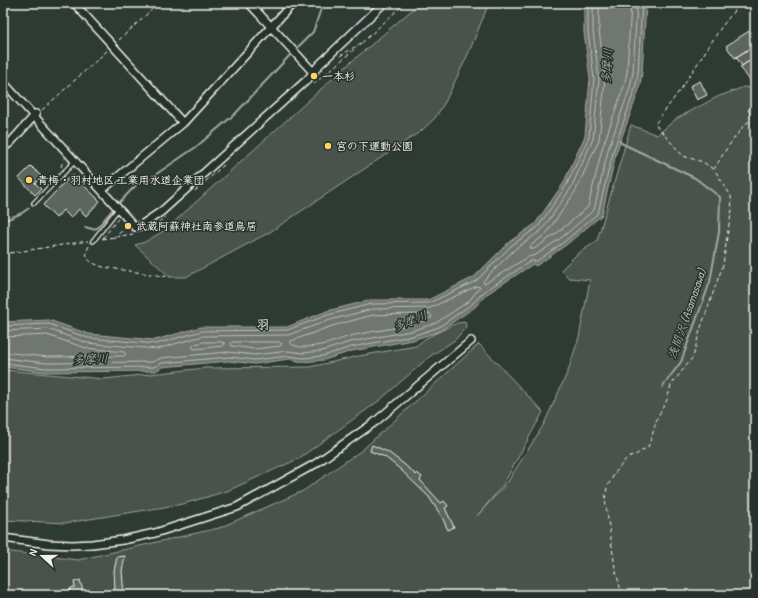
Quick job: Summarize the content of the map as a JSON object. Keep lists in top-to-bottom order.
{
  "districts": ["羽"],
  "water": ["多摩川", "浅間沢 (Asamasawa)"],
  "places": [
    "一本杉",
    "宮の下運動公園",
    "青梅・羽村地区 工業用水道企業団",
    "武蔵阿蘇神社南参道鳥居"
  ],
  "north": "left"
}
